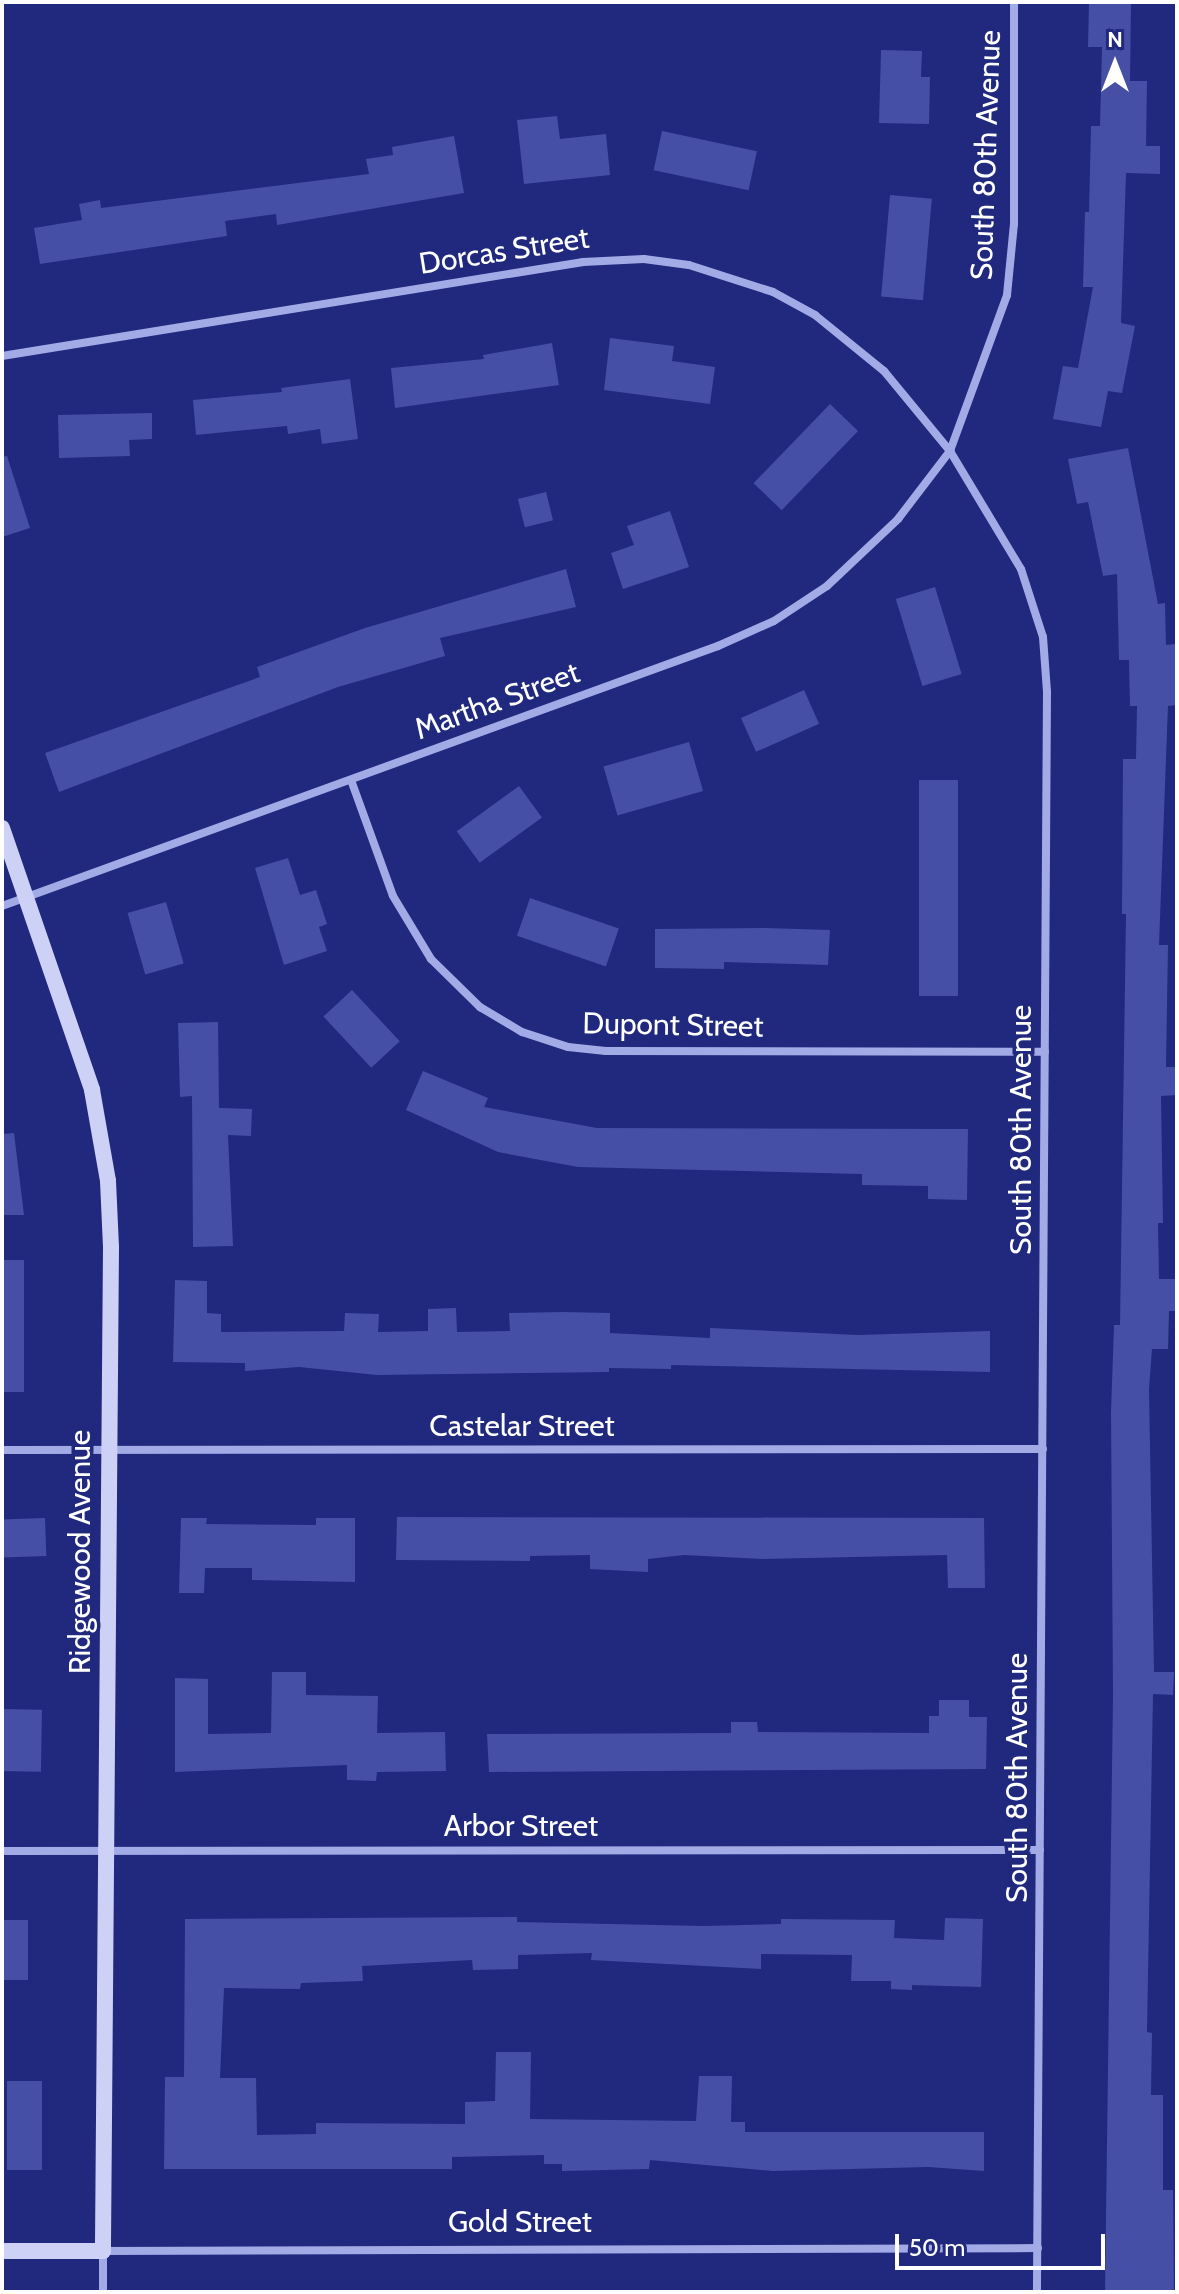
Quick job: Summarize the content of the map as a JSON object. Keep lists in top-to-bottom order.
{
  "streets": {
    "main road": ["Ridgewood Avenue", "Gold Street"],
    "street": [
      "South 80th Avenue",
      "Dorcas Street",
      "Martha Street",
      "Dupont Street",
      "Castelar Street",
      "Arbor Street"
    ]
  },
  "crossings": [
    ["South 80th Avenue", "Dorcas Street"],
    ["South 80th Avenue", "Martha Street"],
    ["South 80th Avenue", "Dupont Street"],
    ["South 80th Avenue", "Castelar Street"],
    ["South 80th Avenue", "Arbor Street"],
    ["South 80th Avenue", "Gold Street"],
    ["Dorcas Street", "Martha Street"],
    ["Martha Street", "Dupont Street"],
    ["Martha Street", "Ridgewood Avenue"],
    ["Castelar Street", "Ridgewood Avenue"],
    ["Ridgewood Avenue", "Arbor Street"],
    ["Ridgewood Avenue", "Gold Street"]
  ],
  "scale_bar": "50 m",
  "north": "top"
}
